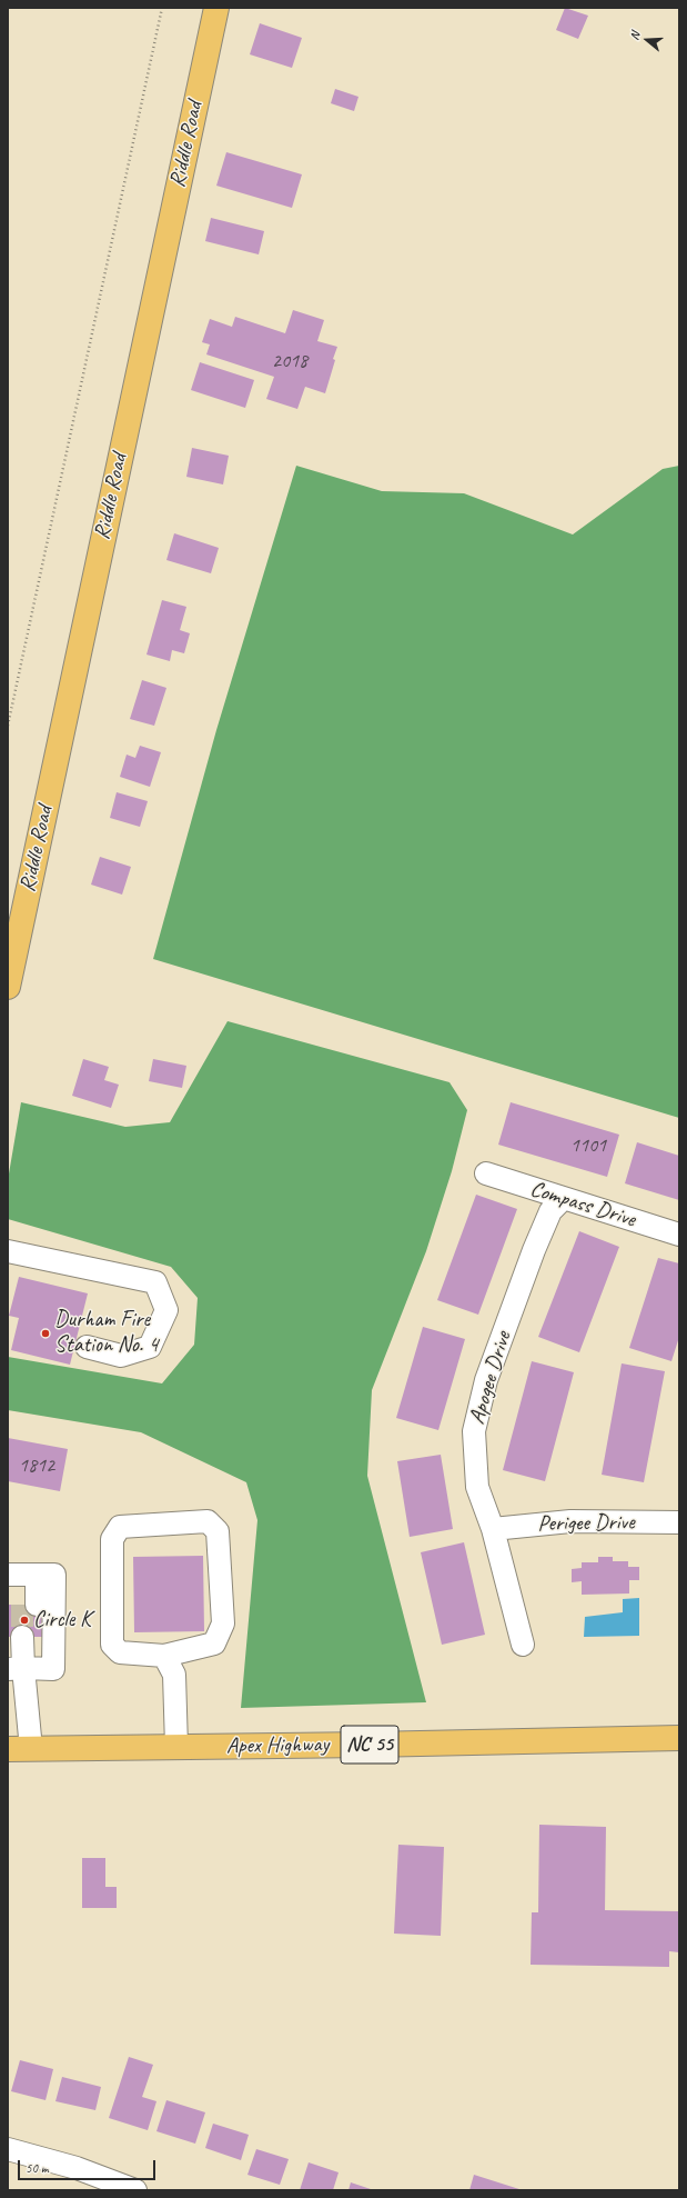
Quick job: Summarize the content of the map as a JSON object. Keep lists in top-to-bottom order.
{
  "streets": {
    "main road": ["Riddle Road", "NC 55", "Apex Highway"],
    "street": ["Compass Drive", "Apogee Drive", "Perigee Drive"]
  },
  "crossings": [
    ["Compass Drive", "Apogee Drive"],
    ["Apogee Drive", "Perigee Drive"]
  ],
  "places": ["Durham Fire Station No. 4", "Circle K"],
  "house_numbers": ["2018", "1101", "1812"],
  "scale_bar": "50 m",
  "north": "left"
}
